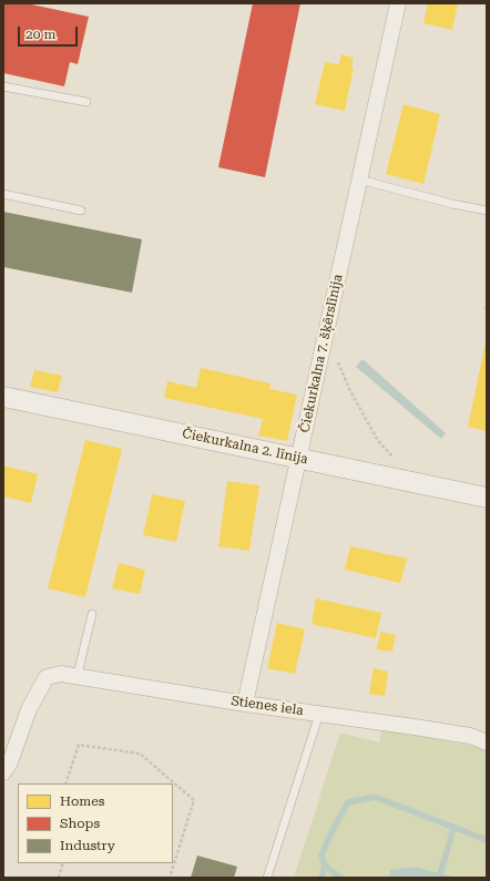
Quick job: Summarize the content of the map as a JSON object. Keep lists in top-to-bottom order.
{
  "streets": {
    "street": ["Čiekurkalna 7. šķērslīnija", "Čiekurkalna 2. līnija", "Stienes iela"]
  },
  "crossings": [
    ["Čiekurkalna 7. šķērslīnija", "Čiekurkalna 2. līnija"],
    ["Čiekurkalna 7. šķērslīnija", "Stienes iela"]
  ],
  "legend": ["Homes", "Shops", "Industry"],
  "scale_bar": "20 m"
}
